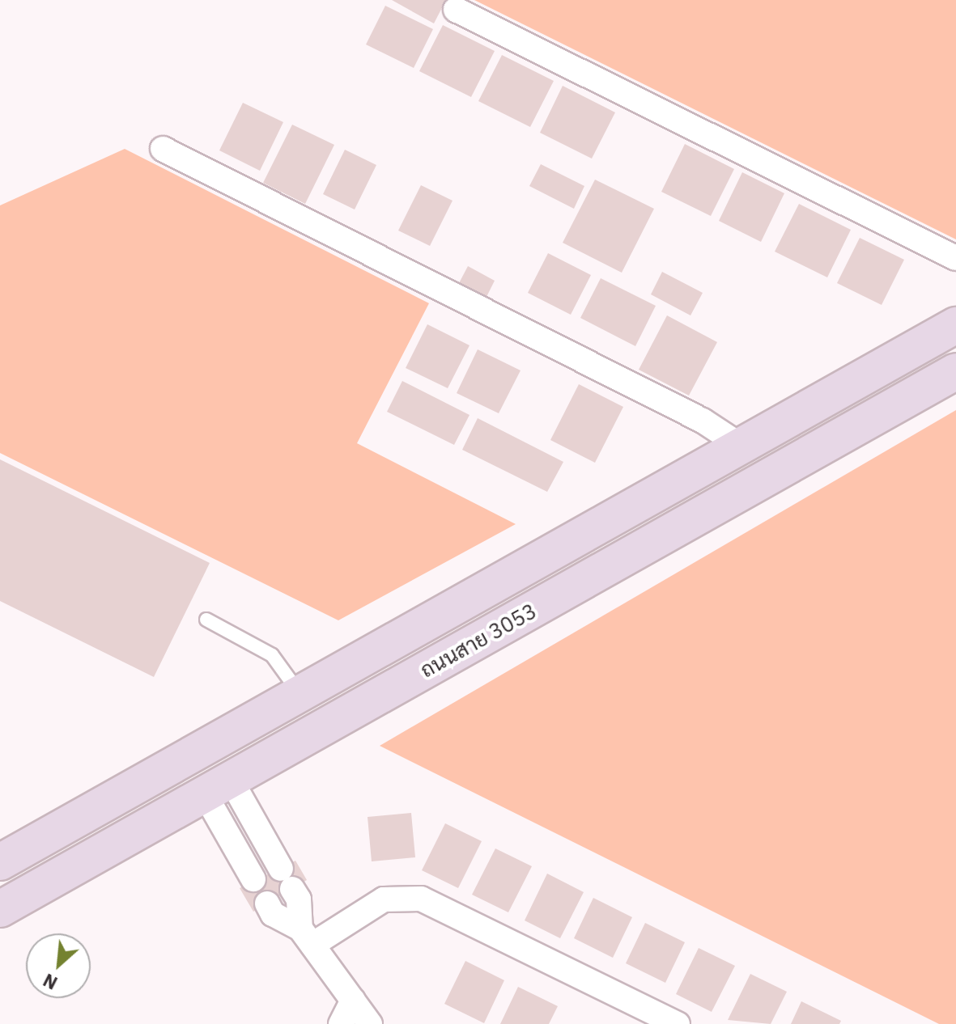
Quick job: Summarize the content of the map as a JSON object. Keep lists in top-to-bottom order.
{
  "streets": {
    "main road": ["ถนนสาย 3053"]
  },
  "north": "bottom left"
}
